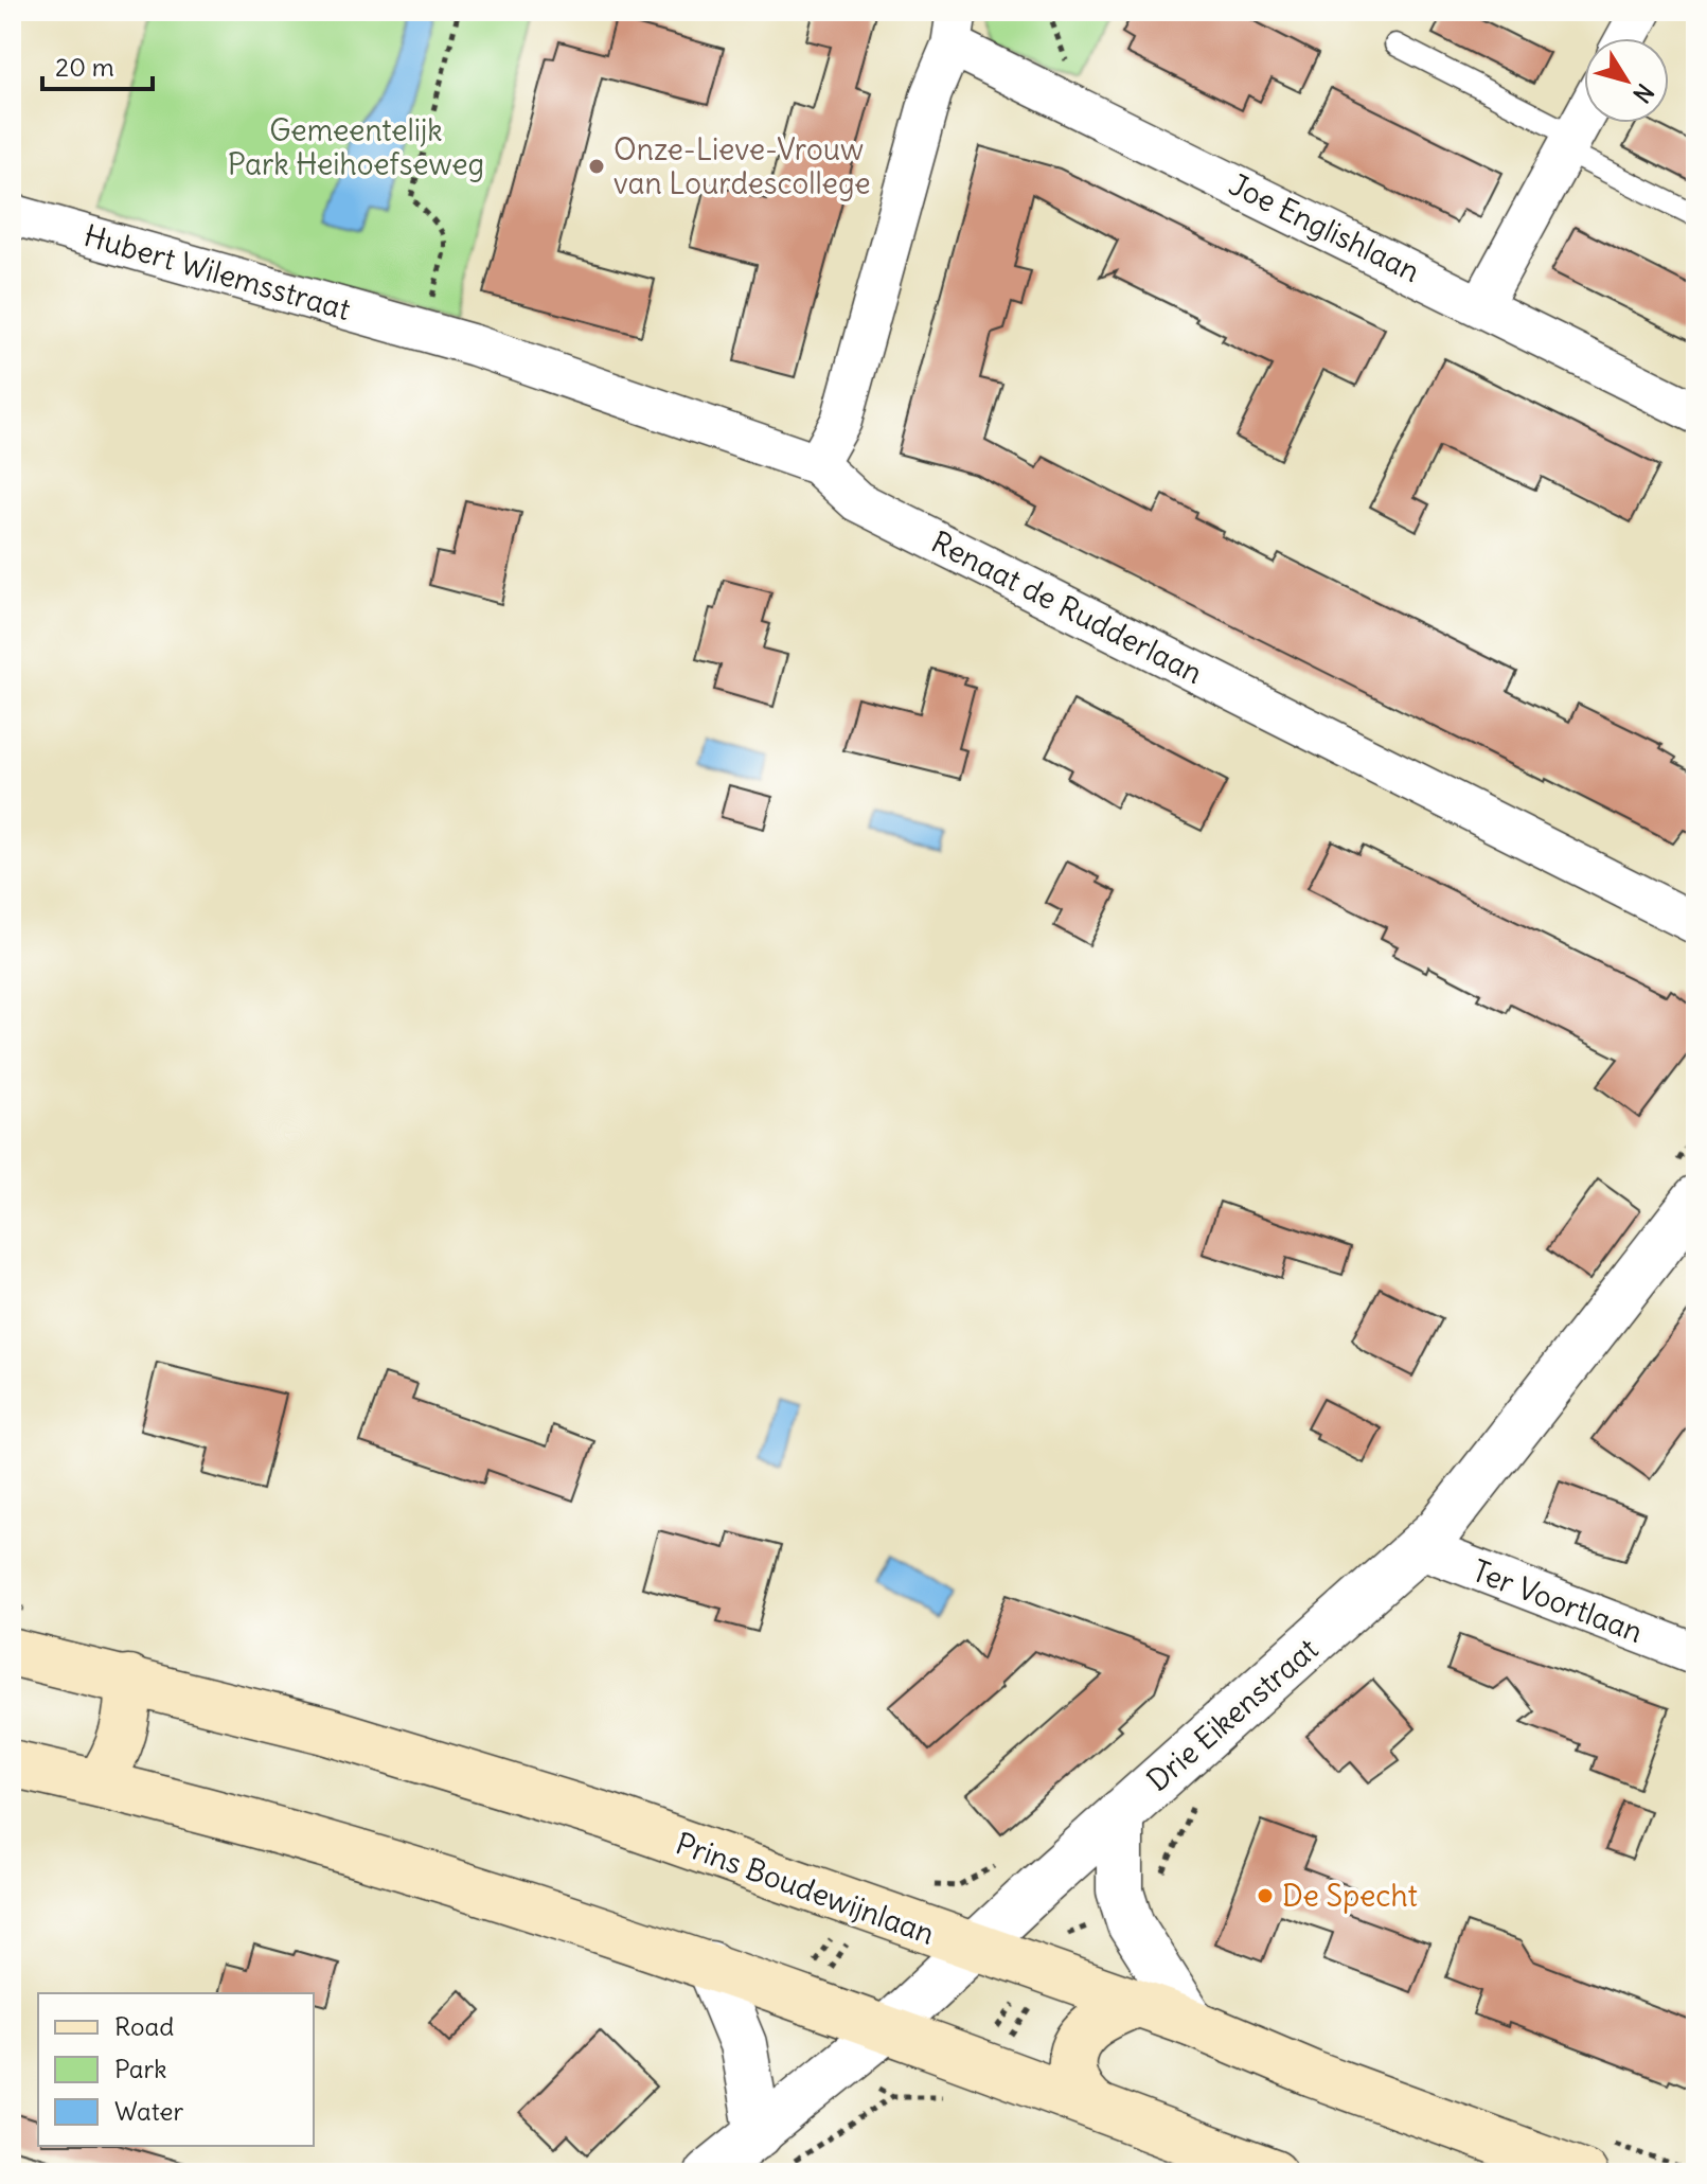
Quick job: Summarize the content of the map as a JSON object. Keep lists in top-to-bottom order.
{
  "streets": {
    "main road": ["Prins Boudewijnlaan"],
    "street": [
      "Joe Englishlaan",
      "Hubert Wilemsstraat",
      "Renaat de Rudderlaan",
      "Ter Voortlaan",
      "Drie Eikenstraat"
    ]
  },
  "crossings": [
    ["Hubert Wilemsstraat", "Renaat de Rudderlaan"],
    ["Ter Voortlaan", "Drie Eikenstraat"],
    ["Drie Eikenstraat", "Prins Boudewijnlaan"]
  ],
  "parks": ["Gemeentelijk Park Heihoefseweg"],
  "places": ["Onze-Lieve-Vrouw van Lourdescollege", "De Specht"],
  "legend": ["Road", "Park", "Water"],
  "scale_bar": "20 m",
  "north": "bottom right"
}
